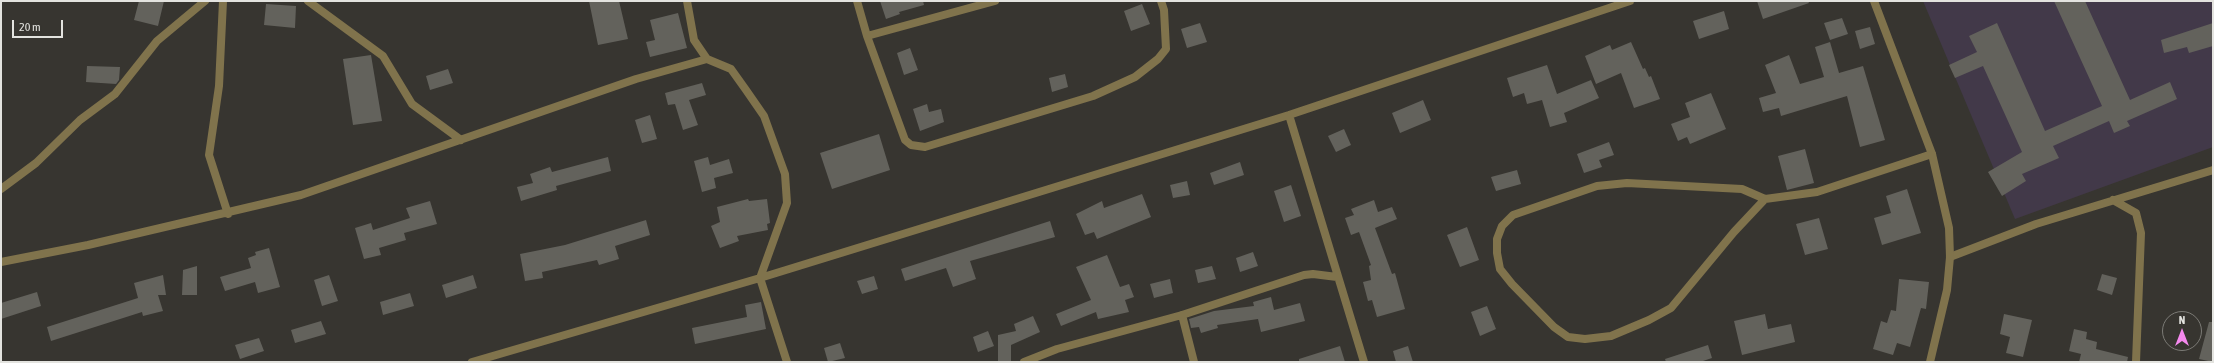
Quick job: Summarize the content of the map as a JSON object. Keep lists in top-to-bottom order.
{
  "scale_bar": "20 m",
  "north": "top"
}
